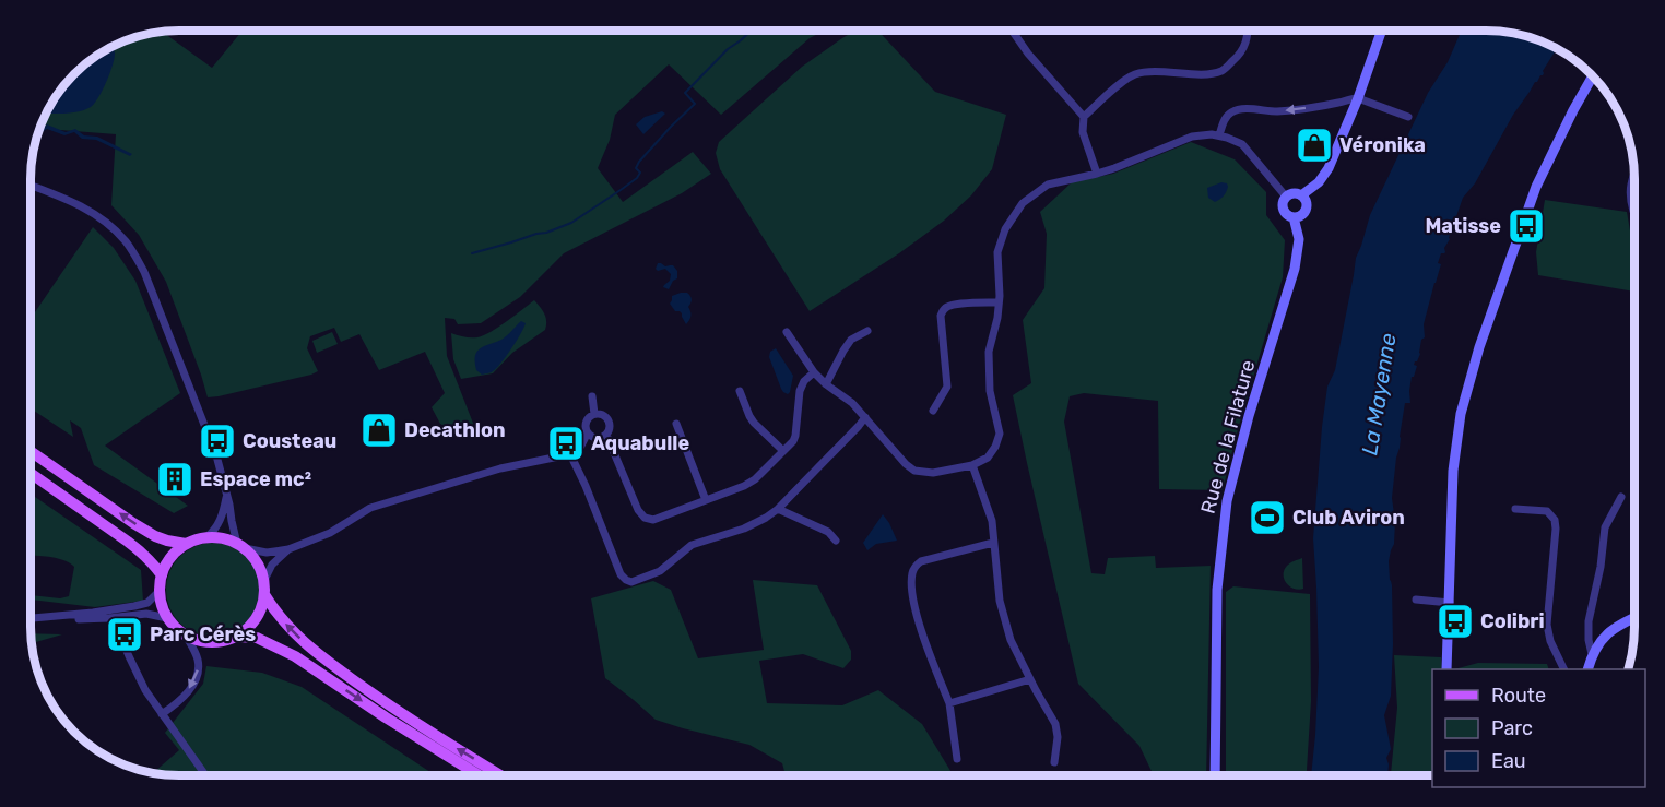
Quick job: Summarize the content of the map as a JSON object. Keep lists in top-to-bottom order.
{
  "streets": {
    "street": ["Rue de la Filature"]
  },
  "water": ["La Mayenne"],
  "places": {
    "shop": ["Véronika", "Decathlon"],
    "bus stop": [
      "Matisse",
      "Cousteau",
      "Aquabulle",
      "Colibri",
      "Parc Cérès"
    ],
    "building": ["Espace mc²"],
    "sports": ["Club Aviron"]
  },
  "legend": ["Route", "Parc", "Eau"]
}
